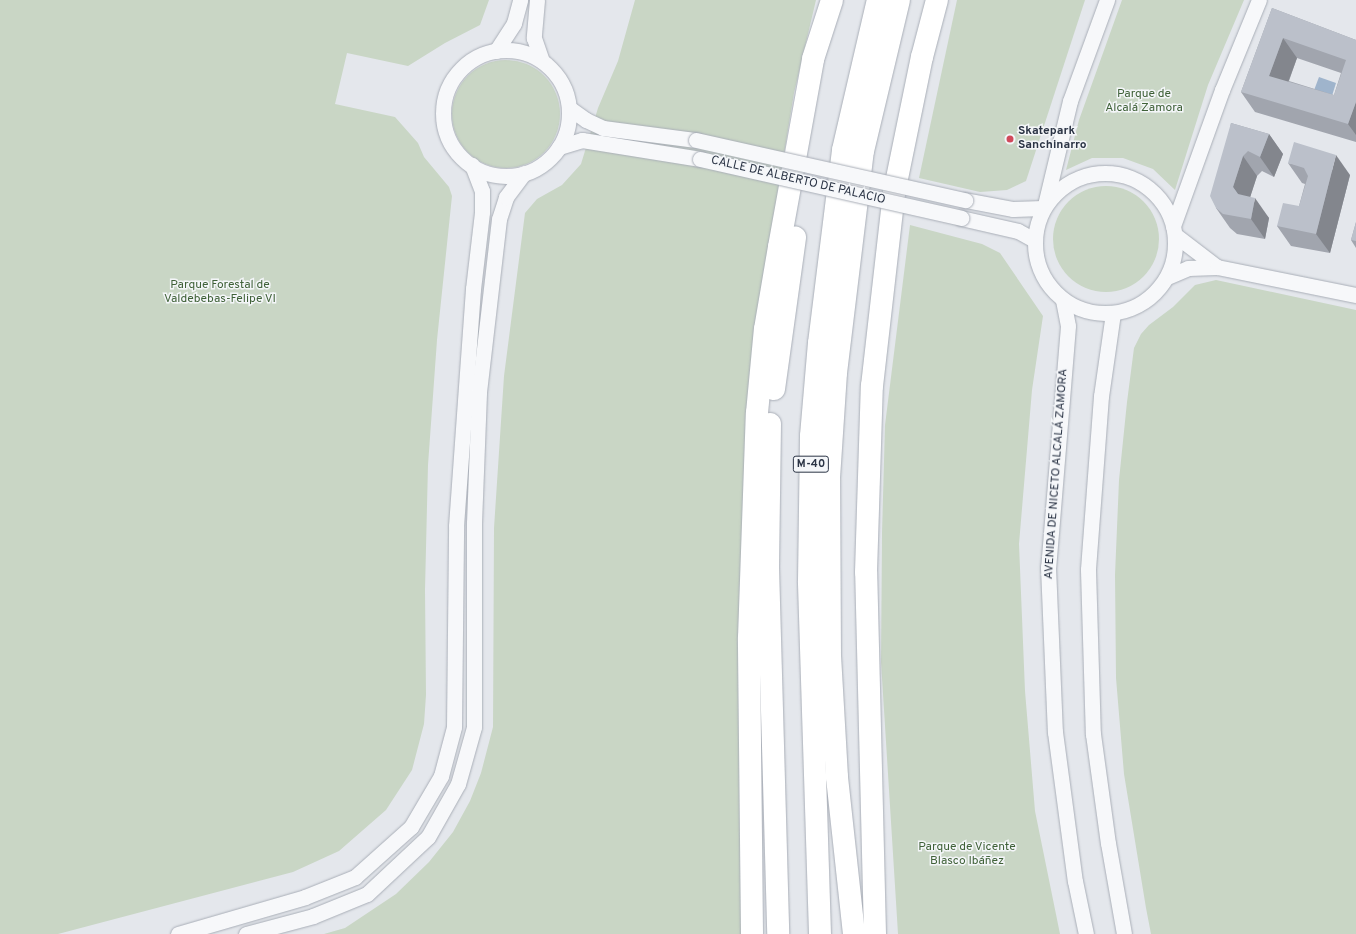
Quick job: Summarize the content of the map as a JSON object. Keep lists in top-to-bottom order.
{
  "streets": {
    "highway": ["M-40"],
    "street": ["CALLE DE ALBERTO DE PALACIO", "AVENIDA DE NICETO ALCALÁ ZAMORA"]
  },
  "crossings": [
    ["CALLE DE ALBERTO DE PALACIO", "AVENIDA DE NICETO ALCALÁ ZAMORA"]
  ],
  "parks": ["Parque de Alcalá Zamora", "Parque Forestal de Valdebebas-Felipe VI", "Parque de Vicente Blasco Ibáñez"],
  "places": ["Skatepark Sanchinarro"]
}
